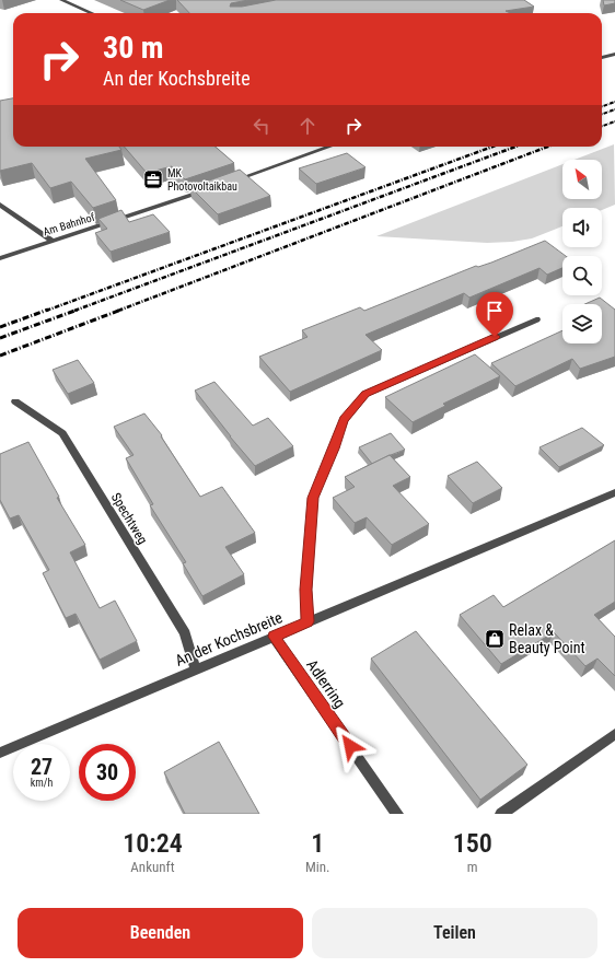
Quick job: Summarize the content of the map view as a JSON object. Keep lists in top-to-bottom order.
{
  "streets": {
    "street": [
      "Am Bahnhof",
      "Spechtweg",
      "An der Kochsbreite",
      "Adlerring"
    ]
  },
  "crossings": [
    ["Spechtweg", "An der Kochsbreite"],
    ["An der Kochsbreite", "Adlerring"]
  ],
  "places": {
    "office": ["MK Photovoltaikbau"],
    "shop": ["Relax & Beauty Point"]
  },
  "north": "top left",
  "page": {
    "turn": ["30 m", "An der Kochsbreite"],
    "speed": "27 km/h",
    "limit": "30",
    "eta": [
      "10:24",
      "Ankunft",
      "1",
      "Min.",
      "150",
      "m"
    ],
    "buttons": ["Beenden", "Teilen"]
  }
}
